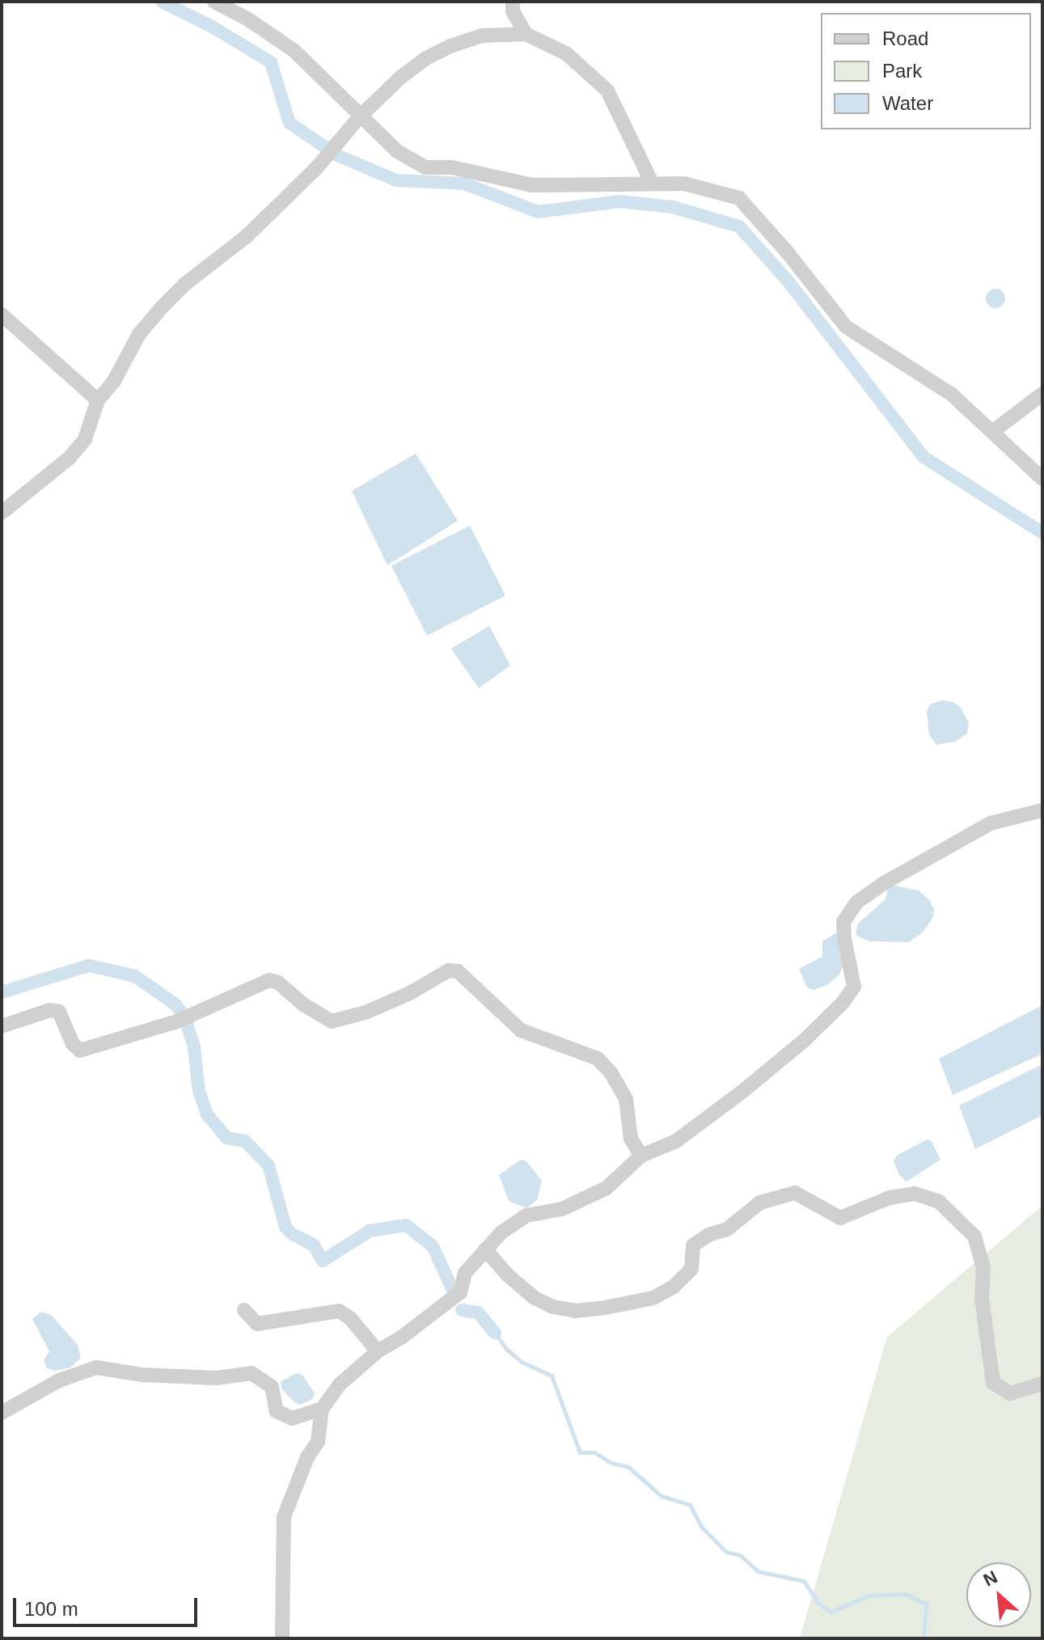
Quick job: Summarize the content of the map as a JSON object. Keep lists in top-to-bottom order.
{
  "legend": ["Road", "Park", "Water"],
  "scale_bar": "100 m",
  "north": "top left"
}
